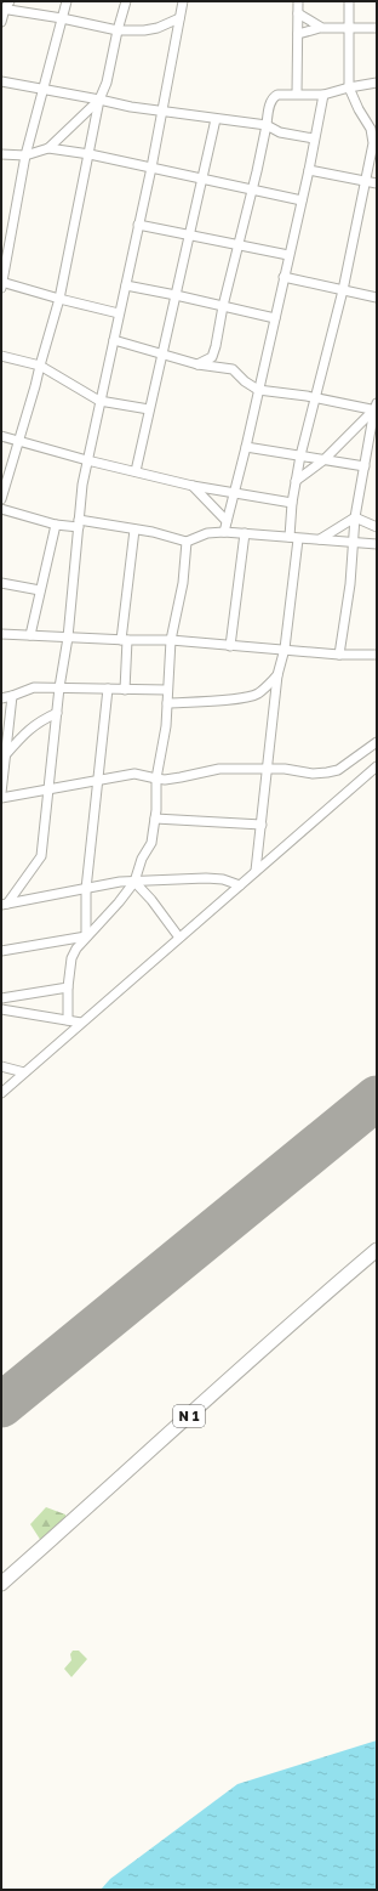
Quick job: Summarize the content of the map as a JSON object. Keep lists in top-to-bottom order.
{
  "streets": {
    "highway": ["N 1"]
  }
}
